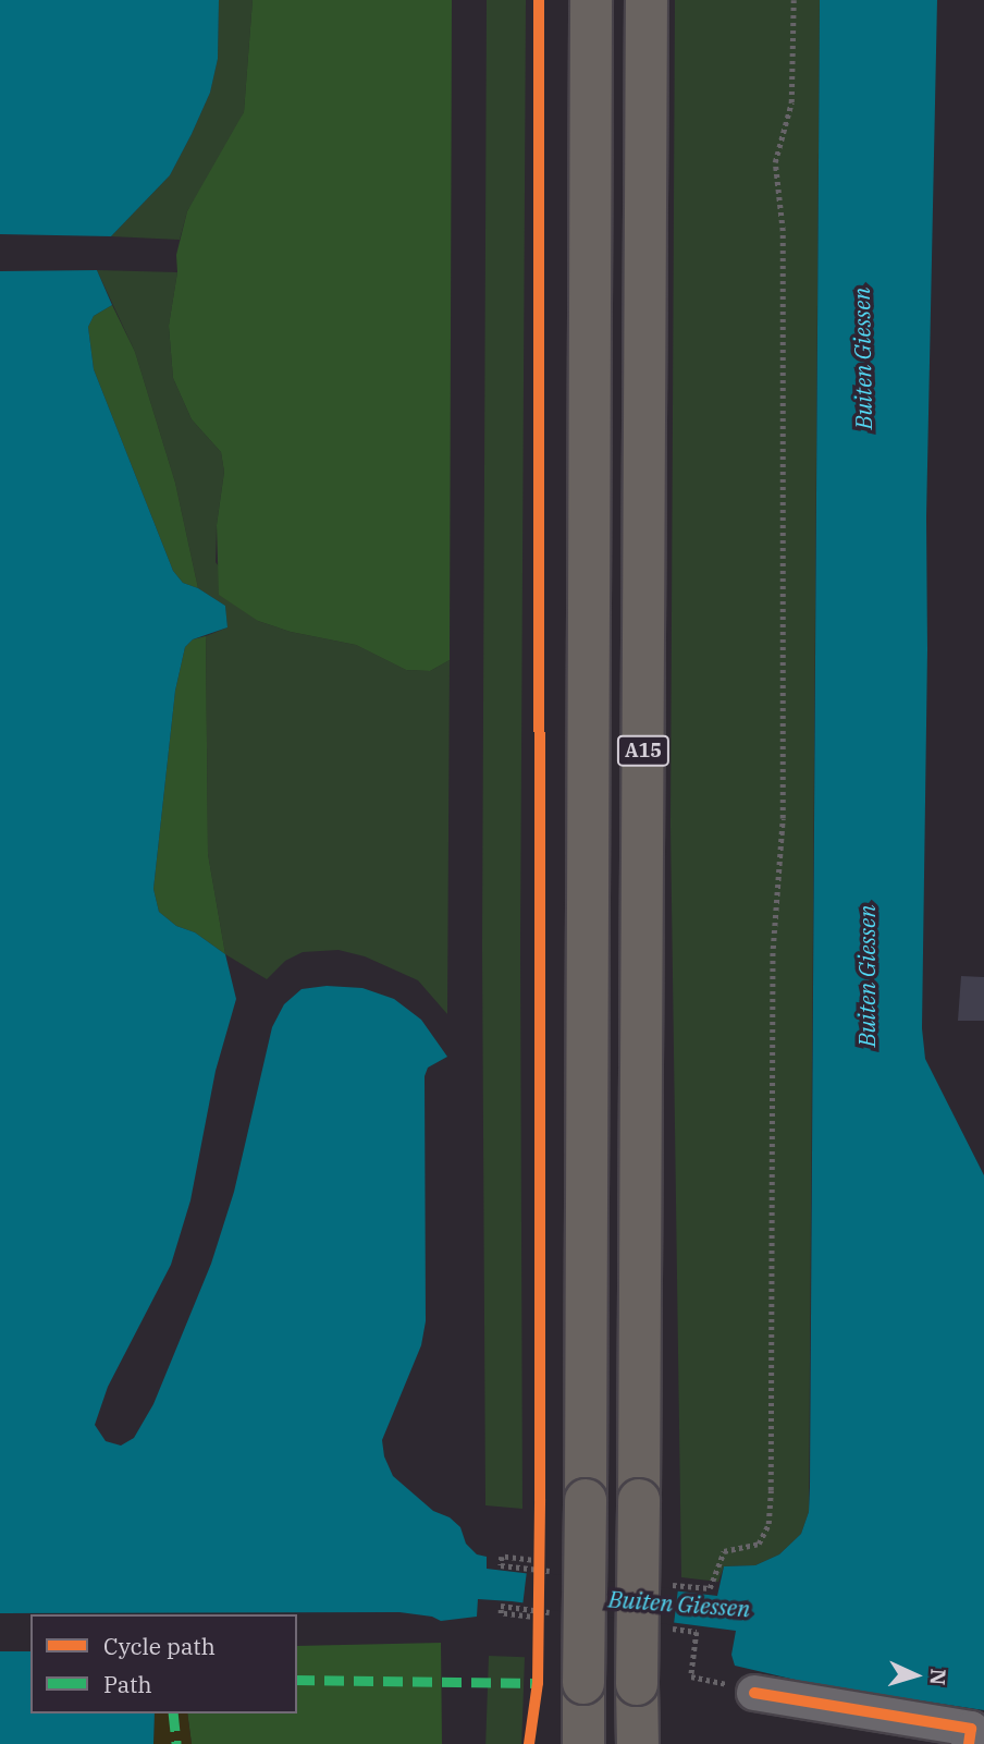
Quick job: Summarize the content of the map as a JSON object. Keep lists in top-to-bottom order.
{
  "streets": {
    "highway": ["A15"]
  },
  "water": ["Buiten Giessen"],
  "legend": ["Cycle path", "Path"],
  "north": "right"
}
